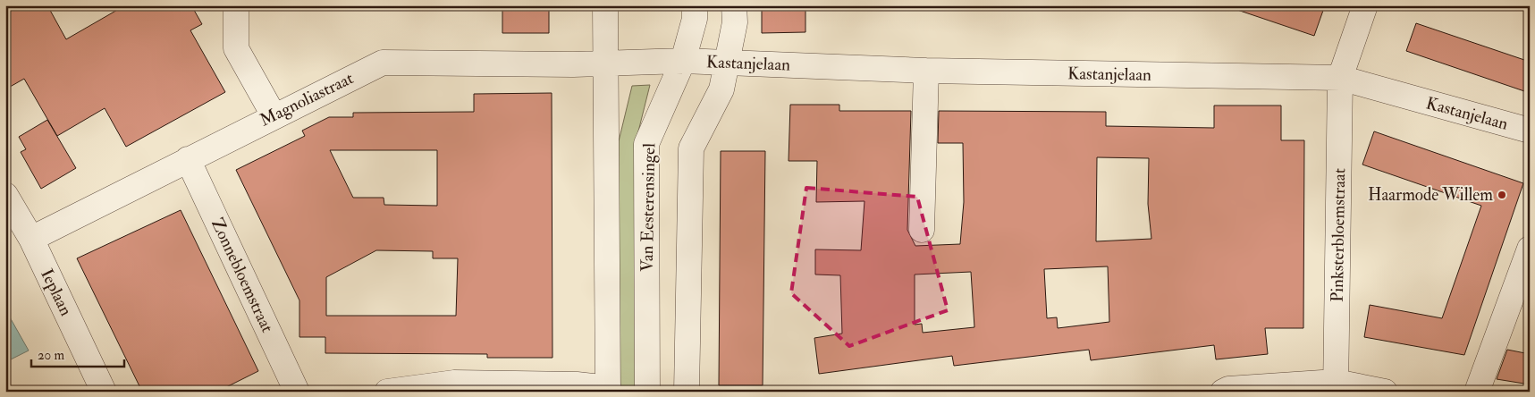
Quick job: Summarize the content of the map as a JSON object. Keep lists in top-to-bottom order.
{
  "streets": {
    "street": [
      "Kastanjelaan",
      "Magnoliastraat",
      "Van Eesterensingel",
      "Pinksterbloemstraat",
      "Zonnebloemstraat",
      "Ieplaan"
    ]
  },
  "crossings": [
    ["Kastanjelaan", "Magnoliastraat"],
    ["Kastanjelaan", "Van Eesterensingel"],
    ["Kastanjelaan", "Pinksterbloemstraat"],
    ["Magnoliastraat", "Zonnebloemstraat"],
    ["Magnoliastraat", "Ieplaan"]
  ],
  "places": ["Haarmode Willem"],
  "scale_bar": "20 m"
}
